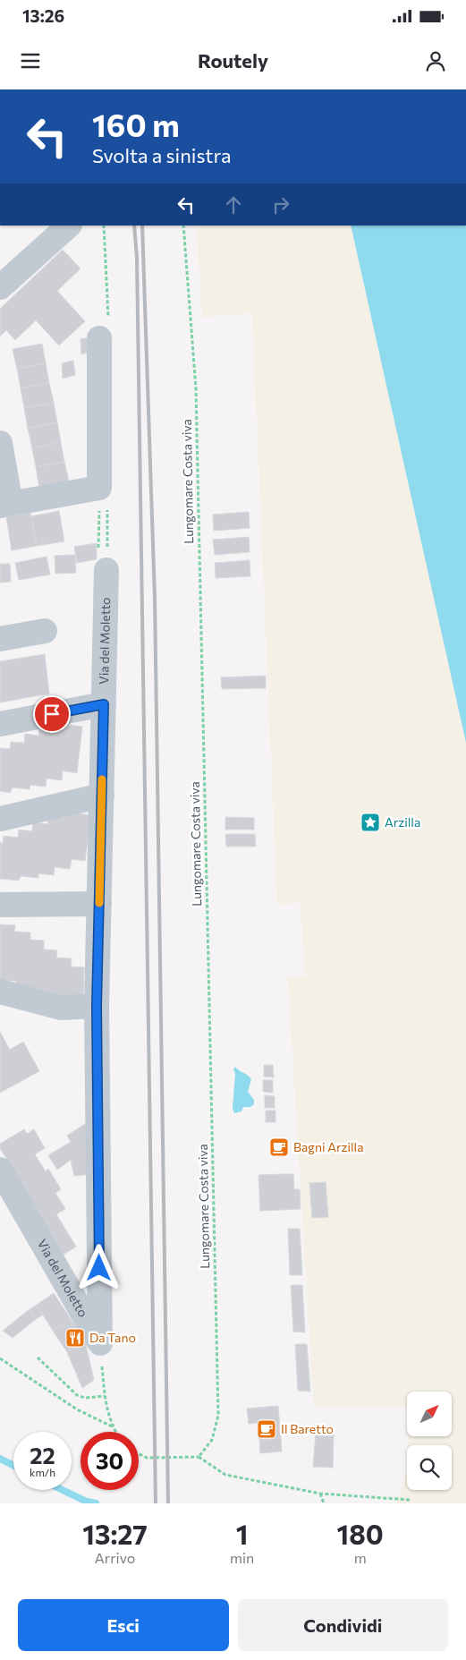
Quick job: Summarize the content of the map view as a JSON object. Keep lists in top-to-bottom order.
{
  "streets": {
    "street": ["Via del Moletto"],
    "path": ["Lungomare Costa viva"]
  },
  "places": {
    "place": ["Arzilla"],
    "cafe": ["Bagni Arzilla", "Il Baretto"],
    "restaurant": ["Da Tano"]
  },
  "north": "top right",
  "page": {
    "status": "13:26",
    "header": "Routely",
    "turn": ["160 m", "Svolta a sinistra"],
    "speed": "22 km/h",
    "limit": "30",
    "eta": [
      "13:27",
      "Arrivo",
      "1",
      "min",
      "180",
      "m"
    ],
    "buttons": ["Esci", "Condividi"]
  }
}
